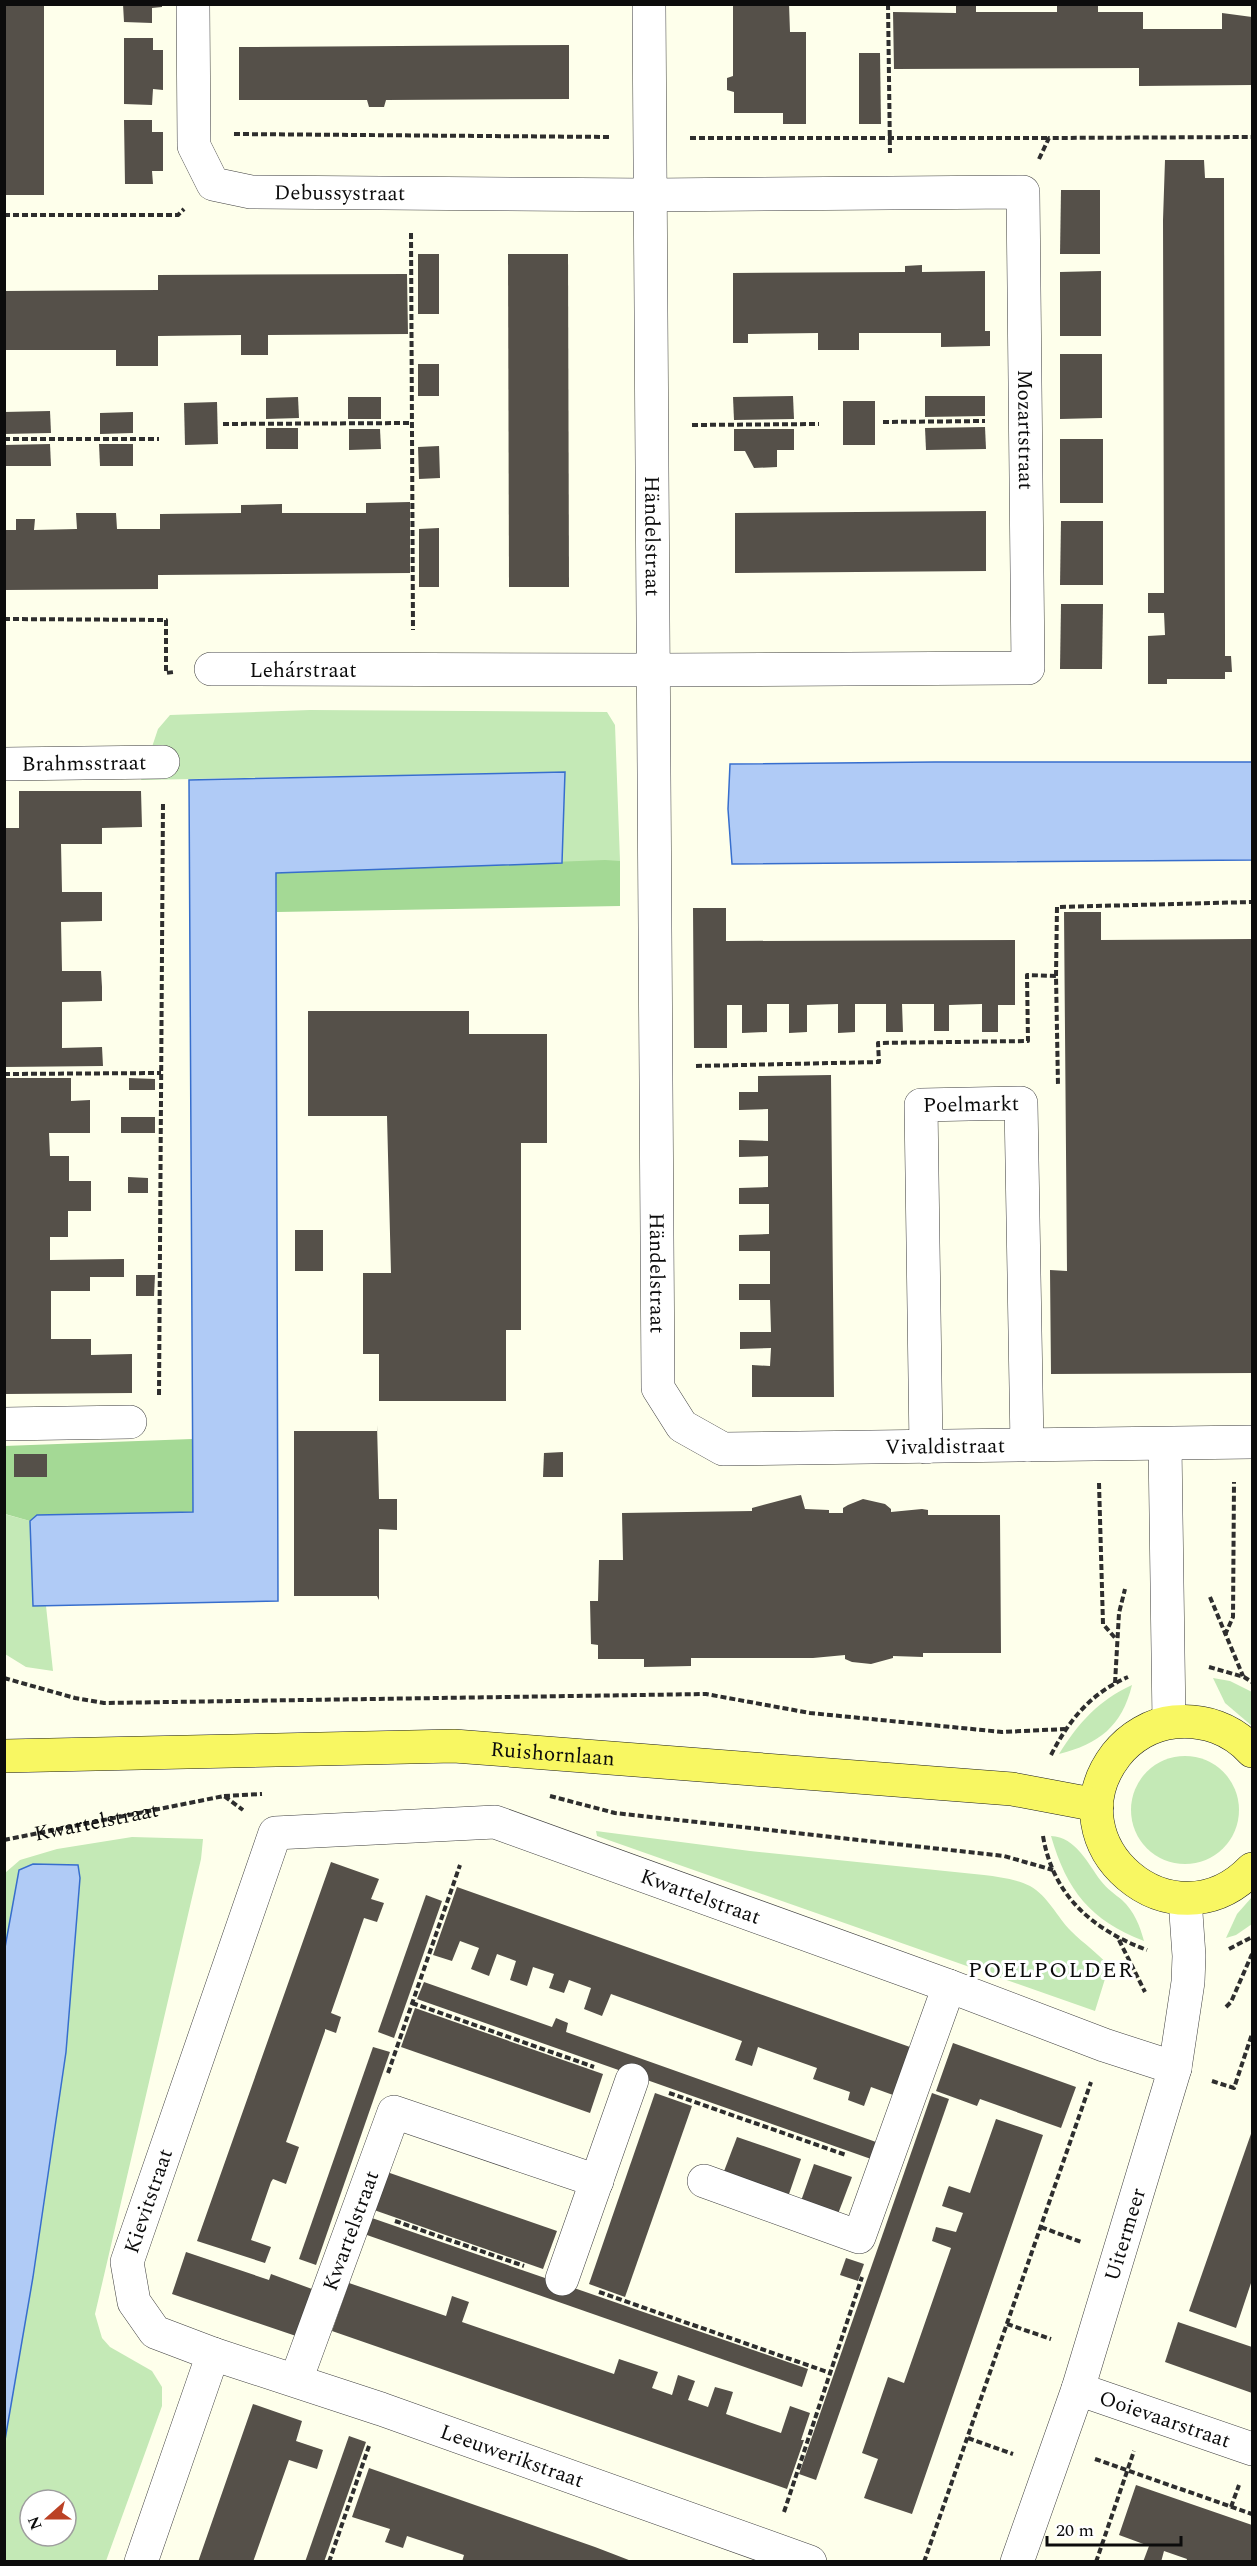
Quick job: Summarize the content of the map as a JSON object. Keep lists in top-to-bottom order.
{
  "streets": {
    "main road": ["Ruishornlaan"],
    "street": [
      "Debussystraat",
      "Mozartstraat",
      "Händelstraat",
      "Lehárstraat",
      "Brahmsstraat",
      "Poelmarkt",
      "Vivaldistraat",
      "Kwartelstraat",
      "Kievitstraat",
      "Uitermeer",
      "Ooievaarstraat",
      "Leeuwerikstraat"
    ]
  },
  "crossings": [
    ["Debussystraat", "Händelstraat"],
    ["Mozartstraat", "Händelstraat"],
    ["Mozartstraat", "Lehárstraat"],
    ["Händelstraat", "Lehárstraat"],
    ["Händelstraat", "Vivaldistraat"],
    ["Poelmarkt", "Vivaldistraat"],
    ["Kwartelstraat", "Kievitstraat"],
    ["Kwartelstraat", "Uitermeer"],
    ["Kwartelstraat", "Leeuwerikstraat"],
    ["Kievitstraat", "Leeuwerikstraat"],
    ["Uitermeer", "Ooievaarstraat"]
  ],
  "districts": ["POELPOLDER"],
  "scale_bar": "20 m",
  "north": "left"
}
